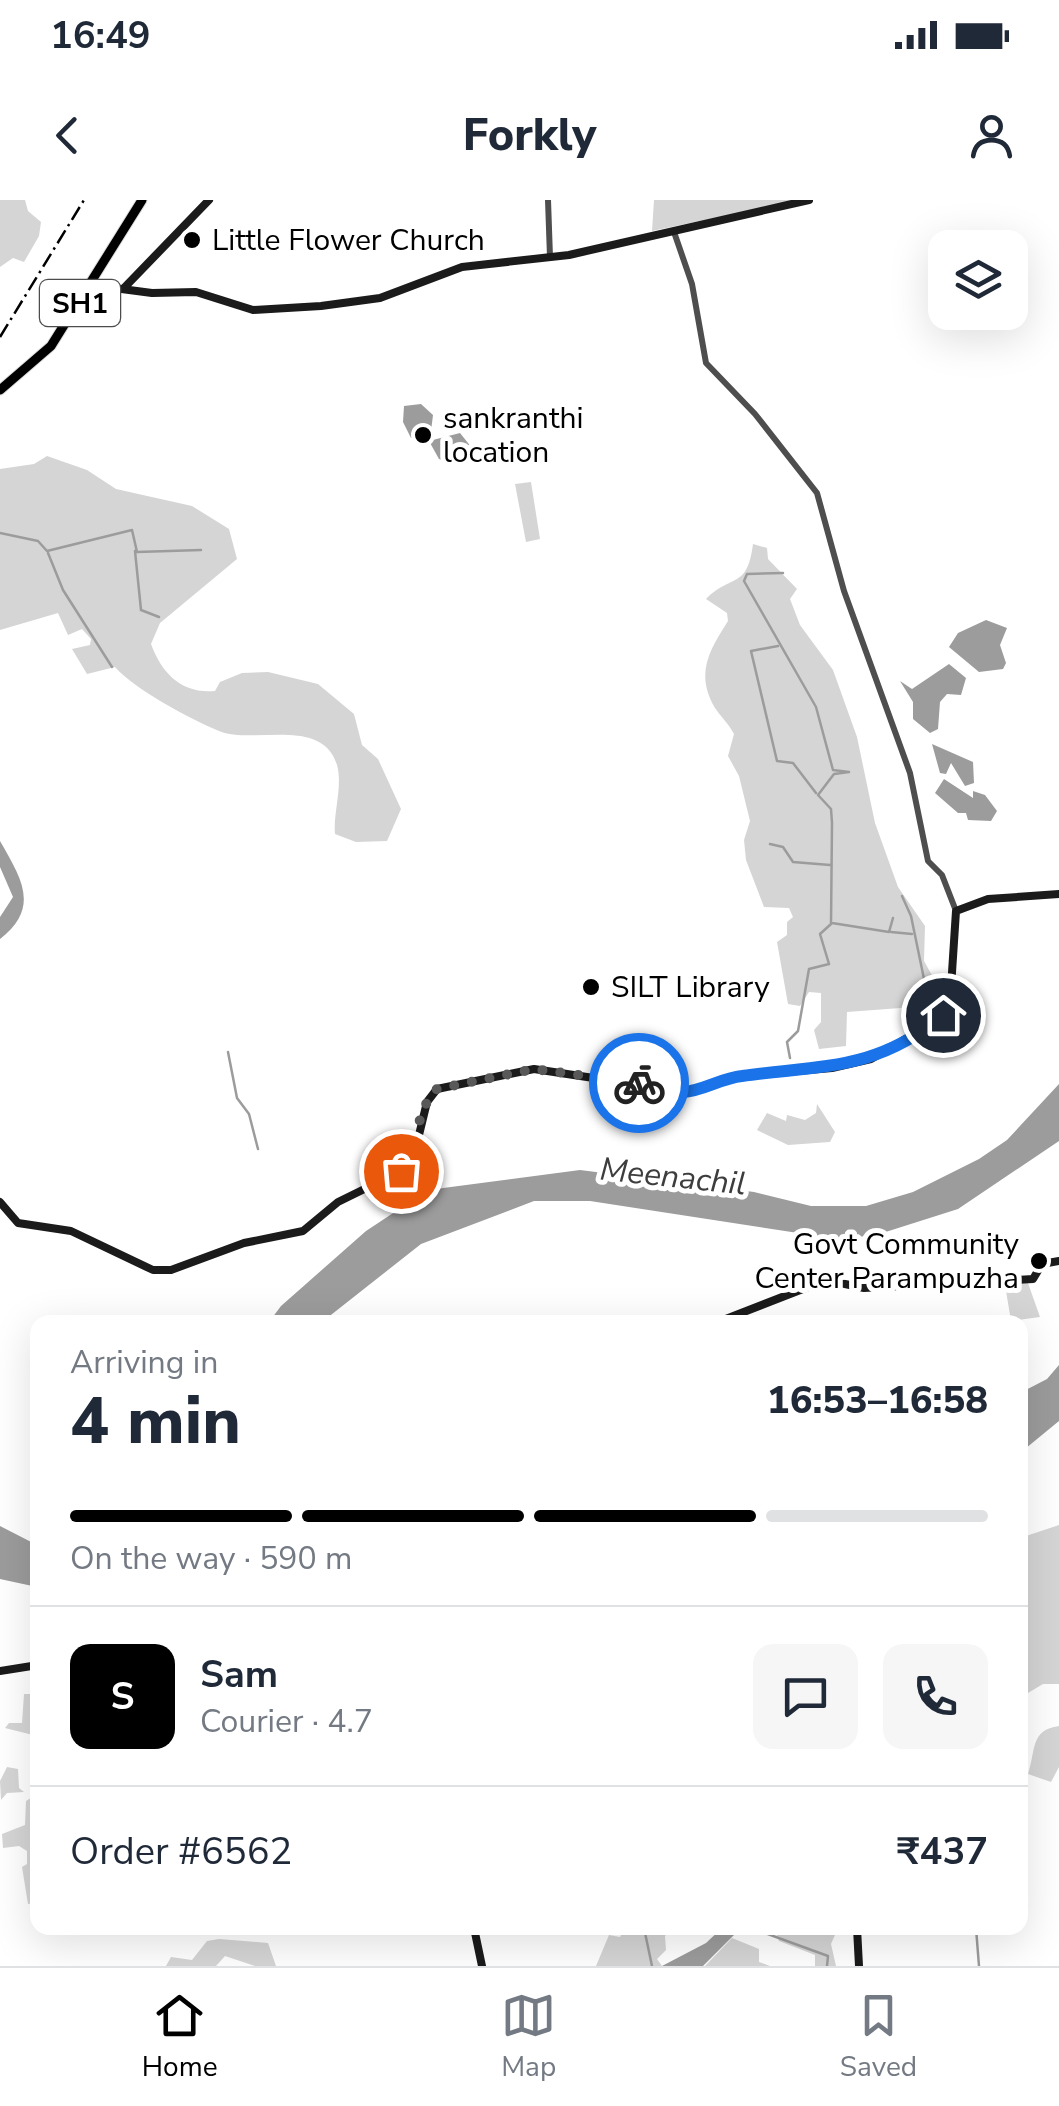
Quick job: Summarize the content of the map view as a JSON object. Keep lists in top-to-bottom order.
{
  "streets": {
    "main road": ["SH1"]
  },
  "water": ["Meenachil"],
  "places": [
    "Little Flower Church",
    "sankranthi location",
    "SILT Library",
    "Govt Community Center Parampuzha"
  ],
  "page": {
    "status": "16:49",
    "header": "Forkly",
    "heading": ["4 min", "Arriving in", "16:53–16:58"],
    "panel": [
      "Sam",
      "Courier · 4.7",
      "Order #6562",
      "₹437"
    ],
    "bar": "On the way · 590 m",
    "round": "S",
    "tabs": ["Home", "Map", "Saved"]
  }
}
